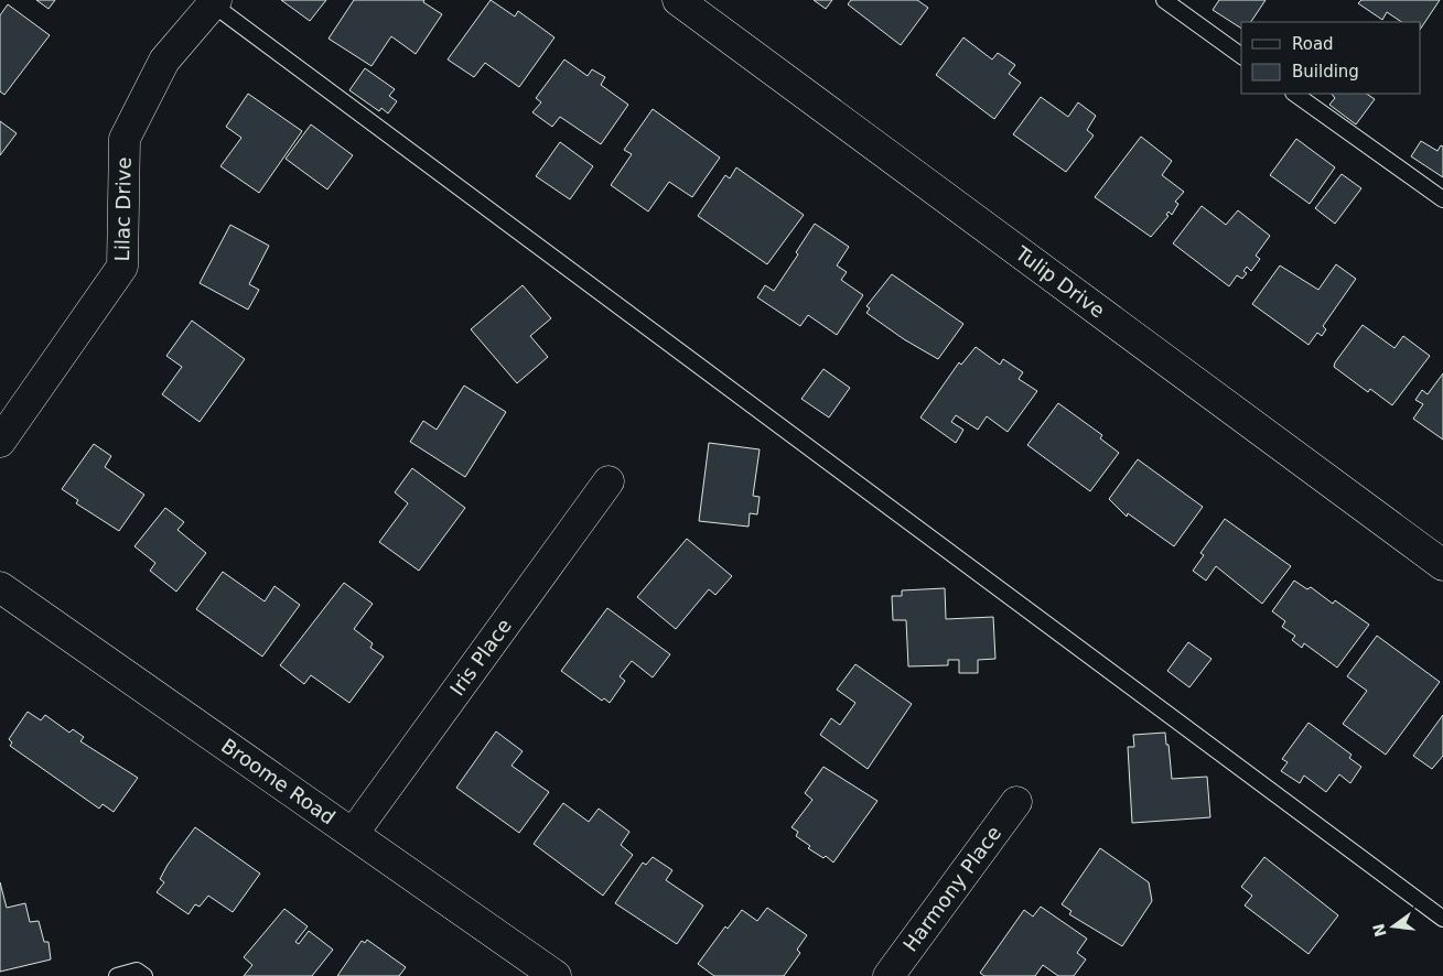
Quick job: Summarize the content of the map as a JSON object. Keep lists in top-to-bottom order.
{
  "streets": {
    "street": [
      "Lilac Drive",
      "Tulip Drive",
      "Iris Place",
      "Broome Road",
      "Harmony Place"
    ]
  },
  "crossings": [
    ["Iris Place", "Broome Road"]
  ],
  "legend": ["Road", "Building"],
  "north": "left"
}
